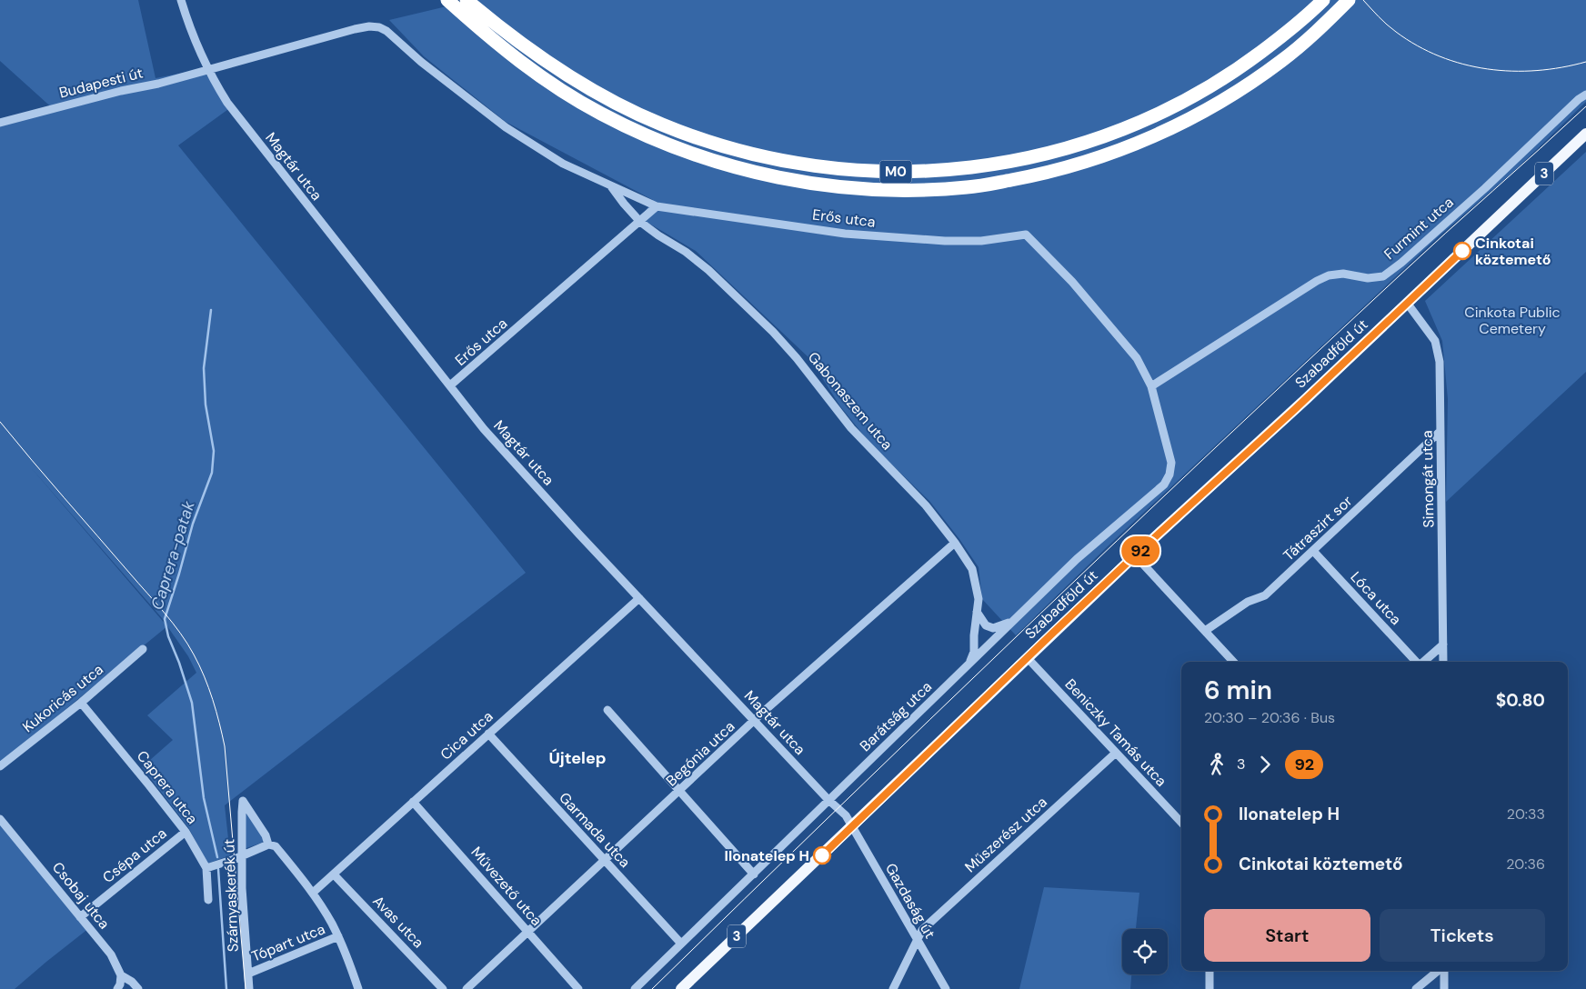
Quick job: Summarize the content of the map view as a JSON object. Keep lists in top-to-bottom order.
{
  "streets": {
    "highway": ["M0"],
    "main road": ["3", "Szabadföld út"],
    "street": [
      "Budapesti út",
      "Magtár utca",
      "Erős utca",
      "Furmint utca",
      "Gabonaszem utca",
      "Simongát utca",
      "Tátraszirt sor",
      "Lóca utca",
      "Kukoricás utca",
      "Barátság utca",
      "Beniczky Tamás utca",
      "Cica utca",
      "Begónia utca",
      "Caprera utca",
      "Garmada utca",
      "Műszerész utca",
      "Csépa utca",
      "Művezető utca",
      "Csobaj utca",
      "Szárnyaskerék út",
      "Gazdaság út",
      "Avas utca",
      "Tópart utca"
    ]
  },
  "crossings": [
    ["Budapesti út", "Magtár utca"],
    ["Budapesti út", "Erős utca"],
    ["Budapesti út", "Gabonaszem utca"],
    ["Magtár utca", "Erős utca"],
    ["Magtár utca", "Szabadföld út"],
    ["Magtár utca", "Barátság utca"],
    ["Magtár utca", "Cica utca"],
    ["Magtár utca", "Begónia utca"],
    ["Magtár utca", "Gazdaság út"],
    ["Erős utca", "Furmint utca"],
    ["Erős utca", "Gabonaszem utca"],
    ["Erős utca", "Barátság utca"],
    ["Szabadföld út", "Simongát utca"],
    ["Szabadföld út", "Beniczky Tamás utca"],
    ["Szabadföld út", "Gazdaság út"],
    ["Gabonaszem utca", "Barátság utca"],
    ["Gabonaszem utca", "Begónia utca"],
    ["Simongát utca", "Tátraszirt sor"],
    ["Tátraszirt sor", "Lóca utca"],
    ["Kukoricás utca", "Caprera utca"],
    ["Barátság utca", "Garmada utca"],
    ["Beniczky Tamás utca", "Műszerész utca"],
    ["Cica utca", "Garmada utca"],
    ["Cica utca", "Művezető utca"],
    ["Cica utca", "Avas utca"],
    ["Begónia utca", "Garmada utca"],
    ["Begónia utca", "Művezető utca"],
    ["Caprera utca", "Csépa utca"],
    ["Műszerész utca", "Gazdaság út"],
    ["Csépa utca", "Csobaj utca"],
    ["Szárnyaskerék út", "Tópart utca"]
  ],
  "districts": ["Újtelep"],
  "water": ["Caprera-patak"],
  "parks": ["Cinkota Public Cemetery"],
  "places": ["Cinkotai köztemető", "Ilonatelep H"],
  "lines": ["bus line 92"],
  "page": {
    "on_map": "92",
    "heading": ["6 min", "20:30 – 20:36 · Bus", "$0.80"],
    "legs": ["3", "92"],
    "list": [
      {
        "name": "Ilonatelep H",
        "value": "20:33"
      },
      {
        "name": "Cinkotai köztemető",
        "value": "20:36"
      }
    ],
    "buttons": ["Start", "Tickets"]
  }
}
